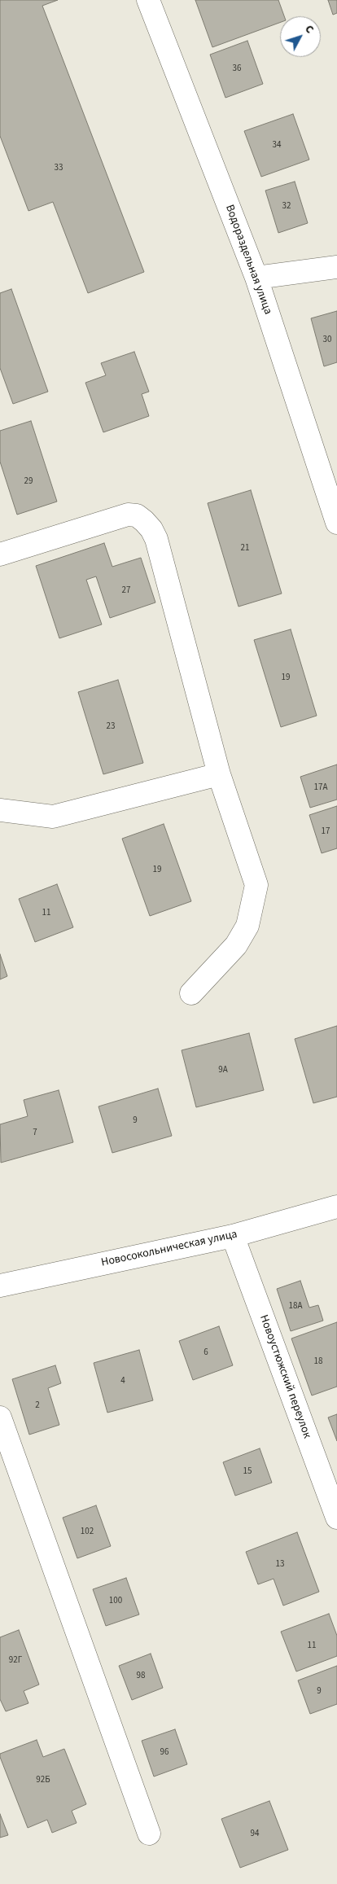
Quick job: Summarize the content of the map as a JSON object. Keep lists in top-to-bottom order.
{
  "streets": {
    "street": ["Водораздельная улица", "Новосокольническая улица", "Новоустюжский переулок"]
  },
  "crossings": [
    ["Новосокольническая улица", "Новоустюжский переулок"]
  ],
  "house_numbers": [
    "36",
    "34",
    "33",
    "32",
    "30",
    "29",
    "21",
    "27",
    "19",
    "23",
    "17А",
    "17",
    "19",
    "11",
    "9А",
    "9",
    "7",
    "18А",
    "6",
    "18",
    "4",
    "2",
    "15",
    "102",
    "13",
    "100",
    "11",
    "92Г",
    "98",
    "9",
    "96",
    "92Б",
    "94"
  ],
  "north": "top right"
}
